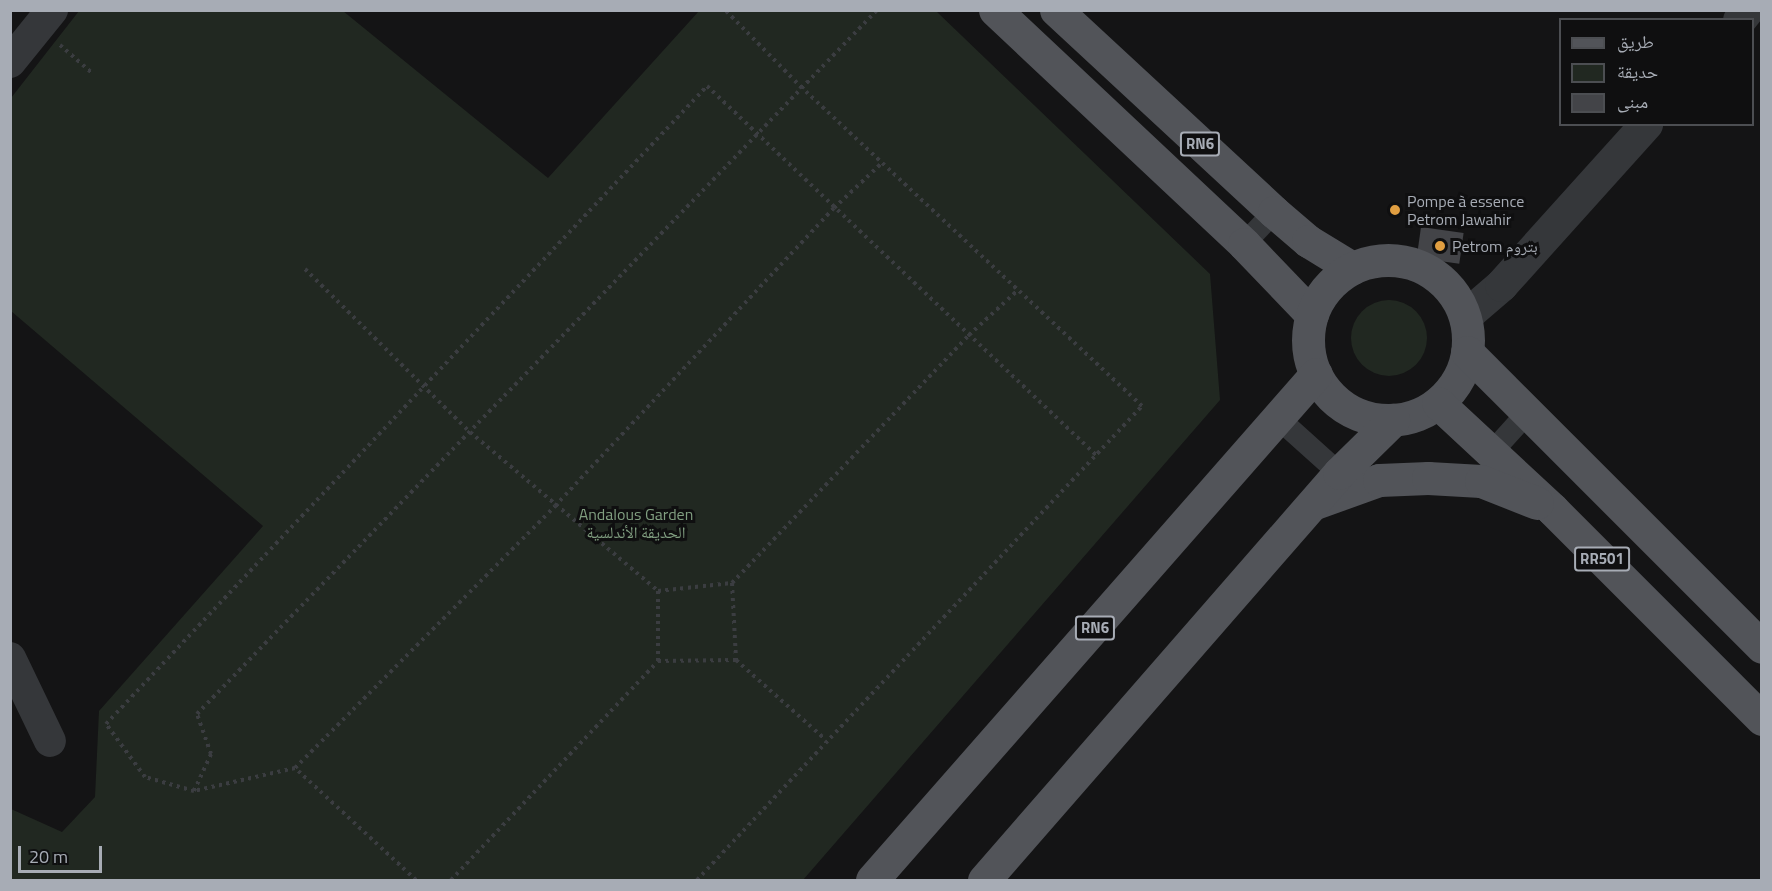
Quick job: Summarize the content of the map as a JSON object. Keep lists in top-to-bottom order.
{
  "streets": {
    "main road": ["RN6", "RR501"]
  },
  "crossings": [
    ["RN6", "RR501"]
  ],
  "parks": ["Andalous Garden الحديقة الأندلسية"],
  "places": ["Pompe à essence Petrom Jawahir", "Petrom بتروم"],
  "legend": ["طريق", "حديقة", "مبنى"],
  "scale_bar": "20 m"
}
